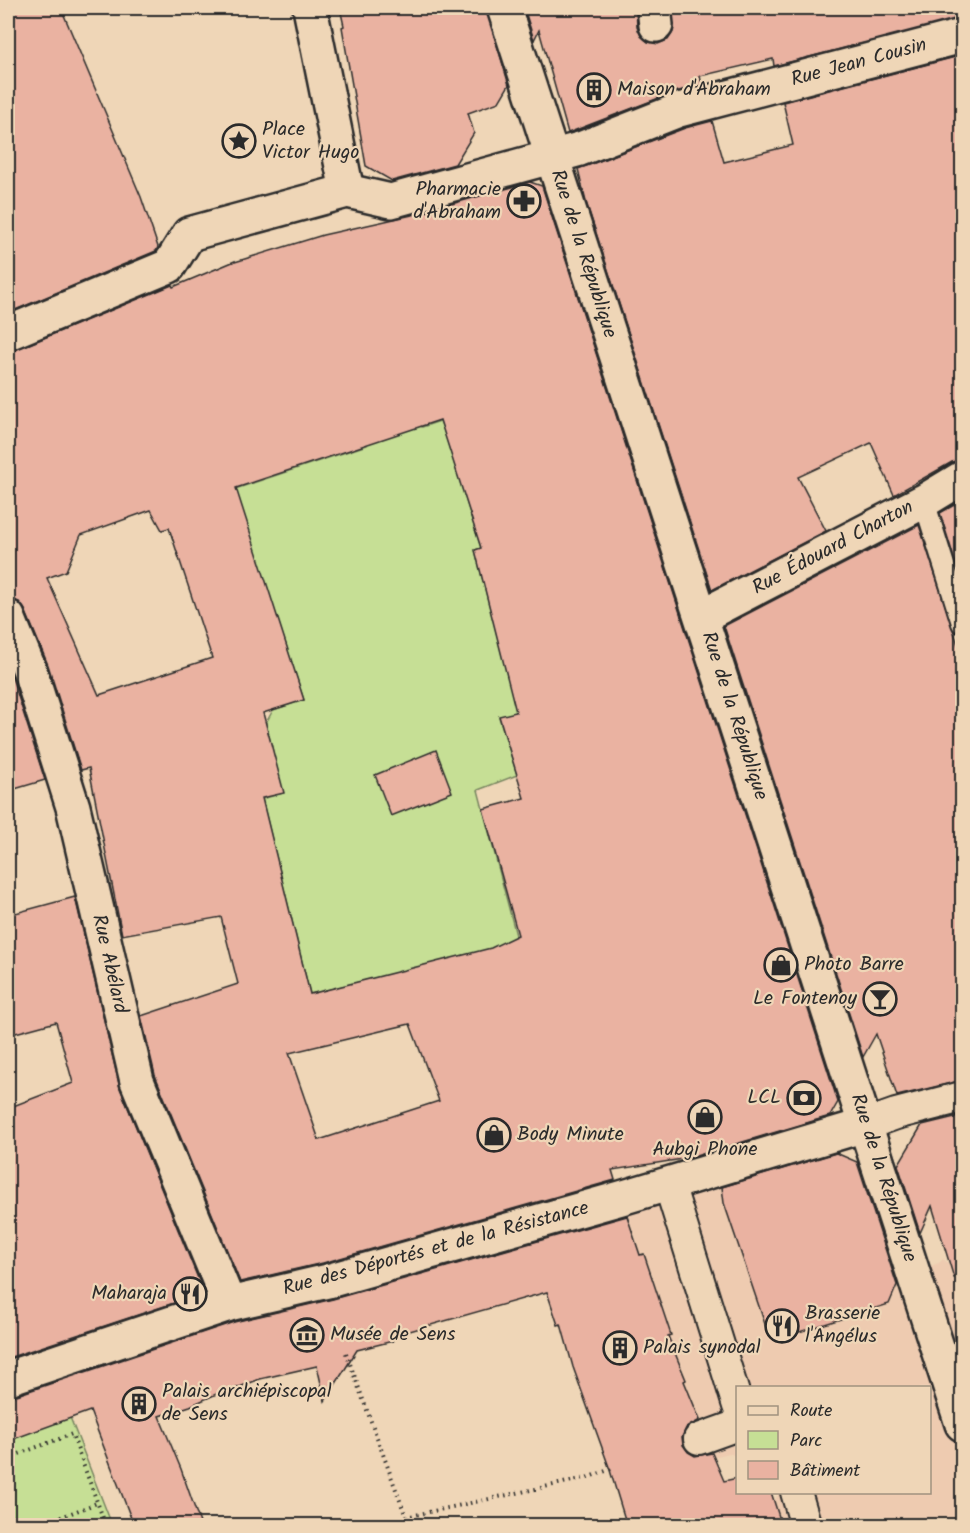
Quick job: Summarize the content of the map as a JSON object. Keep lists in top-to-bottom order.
{
  "streets": {
    "street": [
      "Rue Jean Cousin",
      "Rue de la République",
      "Rue Édouard Charton",
      "Rue Abélard",
      "Rue des Déportés et de la Résistance"
    ]
  },
  "crossings": [
    ["Rue Jean Cousin", "Rue de la République"],
    ["Rue de la République", "Rue Édouard Charton"],
    ["Rue de la République", "Rue des Déportés et de la Résistance"],
    ["Rue Abélard", "Rue des Déportés et de la Résistance"]
  ],
  "places": {
    "building": ["Maison d'Abraham", "Palais synodal", "Palais archiépiscopal de Sens"],
    "place": ["Place Victor Hugo"],
    "pharmacy": ["Pharmacie d'Abraham"],
    "shop": ["Photo Barre", "Aubgi Phone", "Body Minute"],
    "bar": ["Le Fontenoy"],
    "bank": ["LCL"],
    "restaurant": ["Maharaja", "Brasserie l'Angélus"],
    "museum": ["Musée de Sens"]
  },
  "legend": ["Route", "Parc", "Bâtiment"]
}
